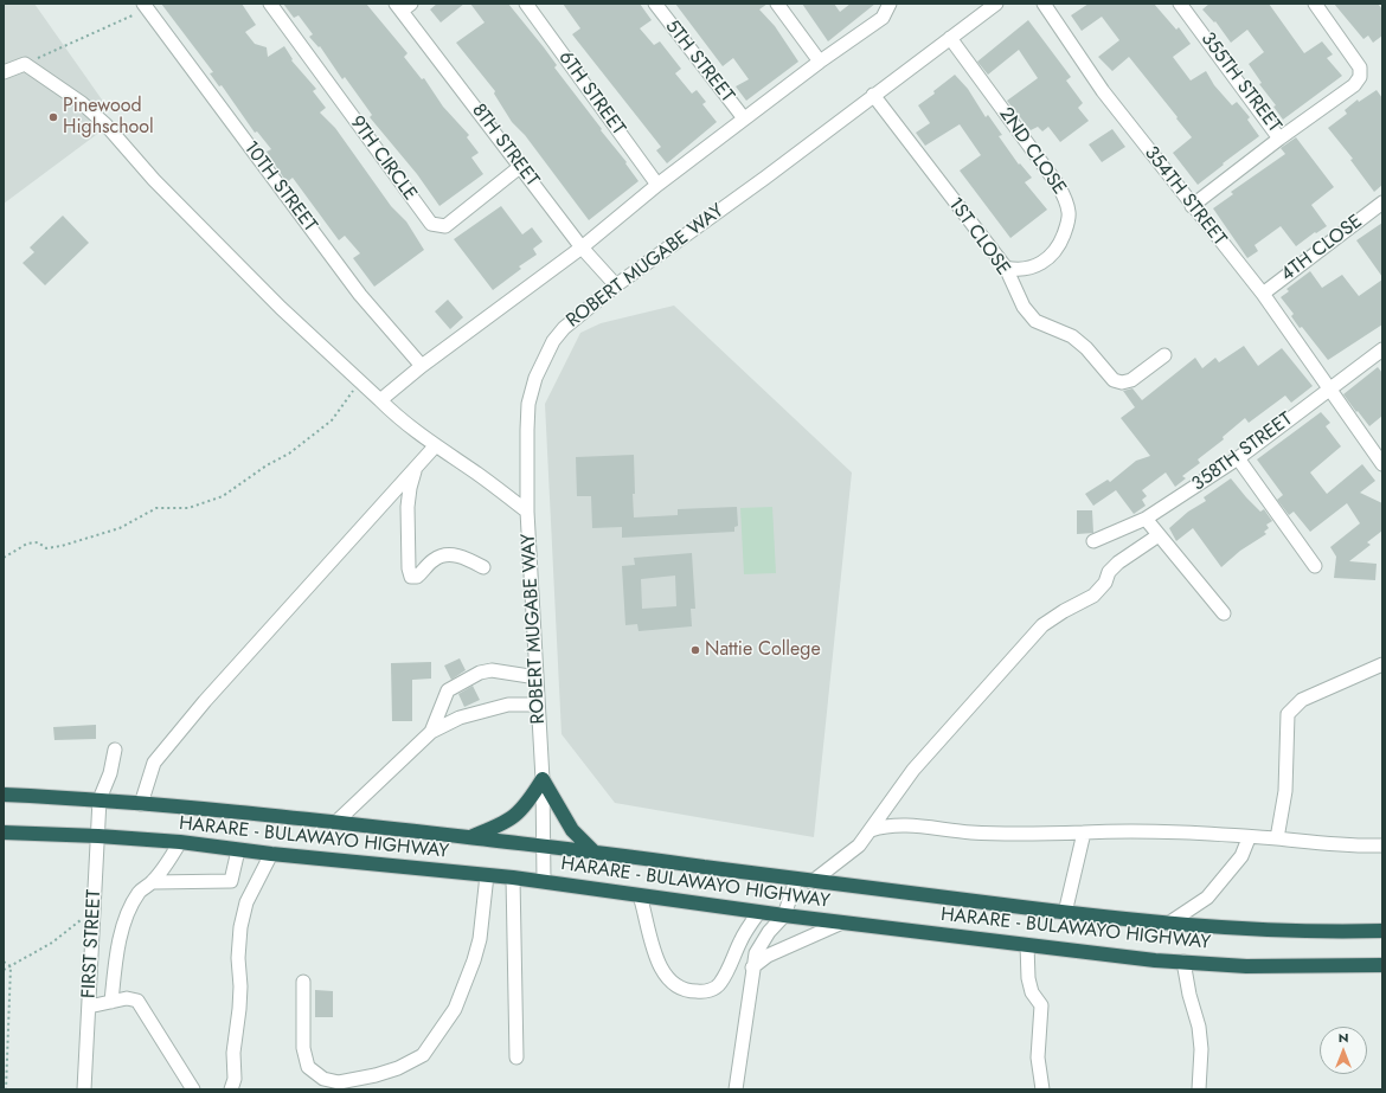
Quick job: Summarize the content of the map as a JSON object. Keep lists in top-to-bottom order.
{
  "streets": {
    "highway": ["HARARE - BULAWAYO HIGHWAY"],
    "street": [
      "5TH STREET",
      "355TH STREET",
      "6TH STREET",
      "8TH STREET",
      "2ND CLOSE",
      "9TH CIRCLE",
      "10TH STREET",
      "354TH STREET",
      "1ST CLOSE",
      "4TH CLOSE",
      "ROBERT MUGABE WAY",
      "358TH STREET",
      "FIRST STREET"
    ]
  },
  "crossings": [
    ["8TH STREET", "9TH CIRCLE"],
    ["8TH STREET", "ROBERT MUGABE WAY"],
    ["2ND CLOSE", "1ST CLOSE"],
    ["2ND CLOSE", "ROBERT MUGABE WAY"],
    ["354TH STREET", "4TH CLOSE"],
    ["354TH STREET", "358TH STREET"],
    ["1ST CLOSE", "ROBERT MUGABE WAY"],
    ["ROBERT MUGABE WAY", "HARARE - BULAWAYO HIGHWAY"],
    ["HARARE - BULAWAYO HIGHWAY", "FIRST STREET"]
  ],
  "places": ["Pinewood Highschool", "Nattie College"],
  "north": "top"
}
